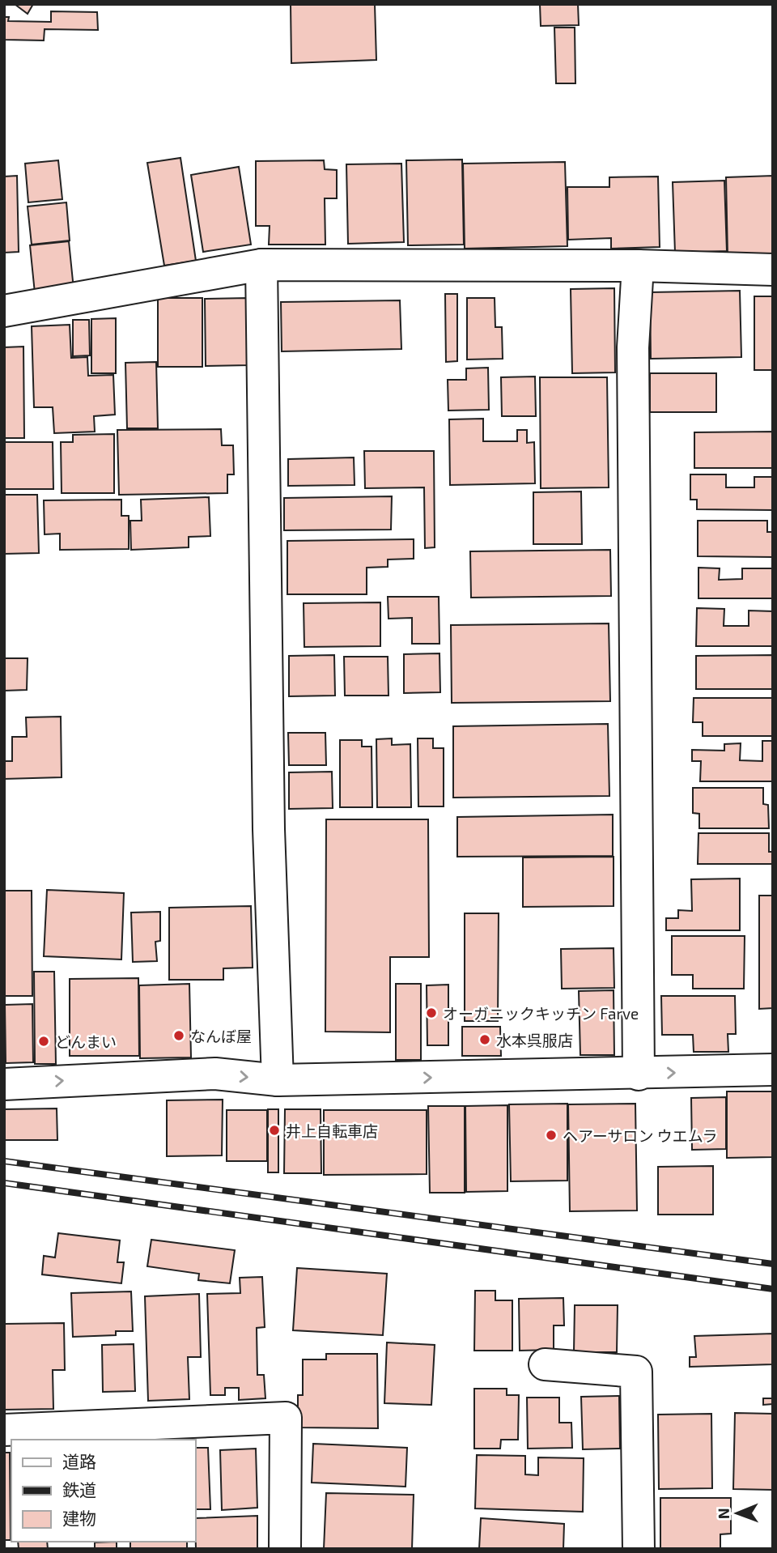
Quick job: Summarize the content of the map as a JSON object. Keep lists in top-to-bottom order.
{
  "places": [
    "オーガニックキッチン Farve",
    "なんぼ屋",
    "水本呉服店",
    "どんまい",
    "井上自転車店",
    "ヘアーサロン ウエムラ"
  ],
  "legend": ["道路", "鉄道", "建物"],
  "north": "left"
}
